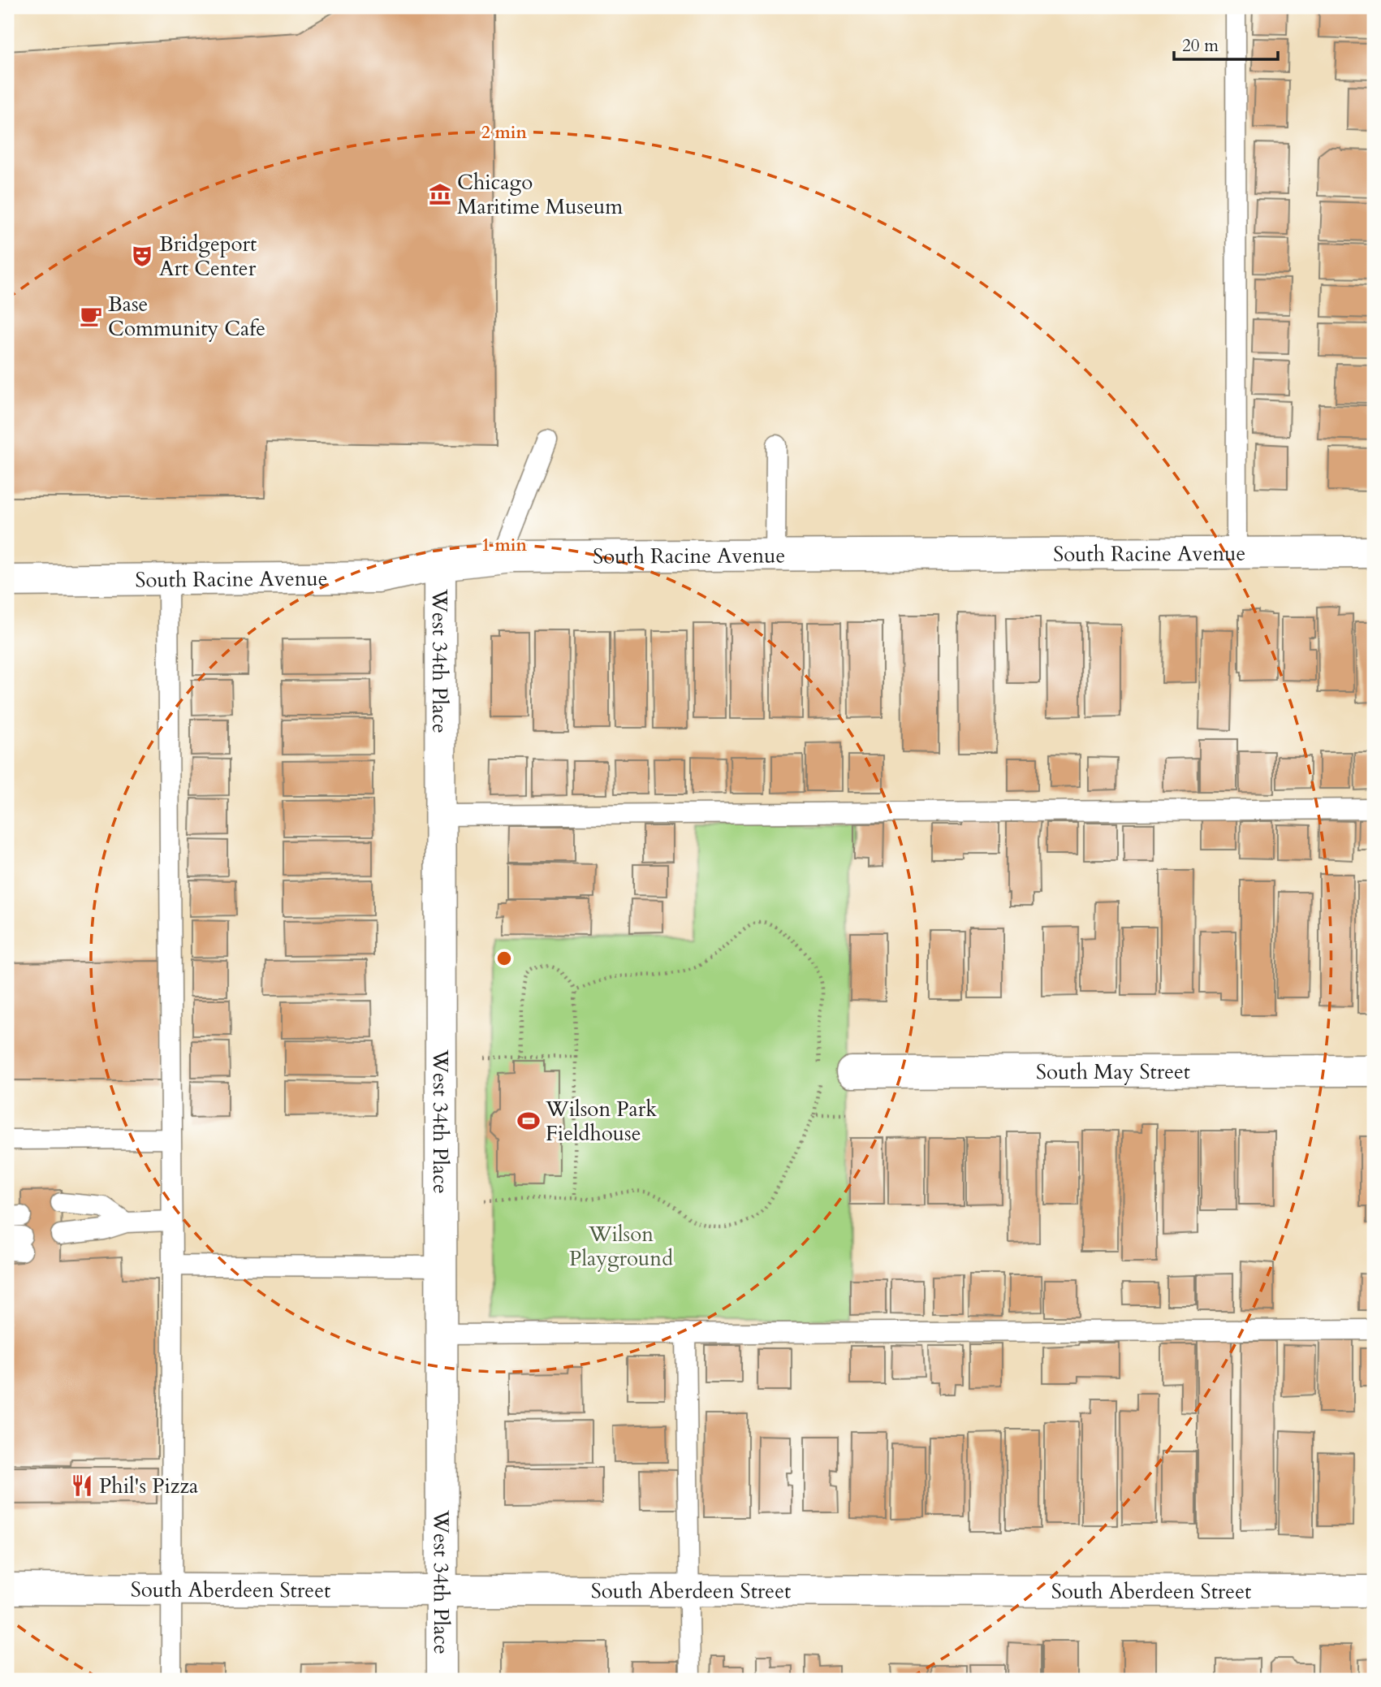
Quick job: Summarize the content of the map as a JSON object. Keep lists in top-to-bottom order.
{
  "streets": {
    "street": [
      "South Racine Avenue",
      "West 34th Place",
      "South May Street",
      "South Aberdeen Street"
    ]
  },
  "crossings": [
    ["South Racine Avenue", "West 34th Place"],
    ["West 34th Place", "South Aberdeen Street"]
  ],
  "parks": ["Wilson Playground"],
  "places": {
    "museum": ["Chicago Maritime Museum"],
    "theatre": ["Bridgeport Art Center"],
    "cafe": ["Base Community Cafe"],
    "sports": ["Wilson Park Fieldhouse"],
    "restaurant": ["Phil's Pizza"]
  },
  "scale_bar": "20 m",
  "rings": ["2 min", "1 min"]
}
